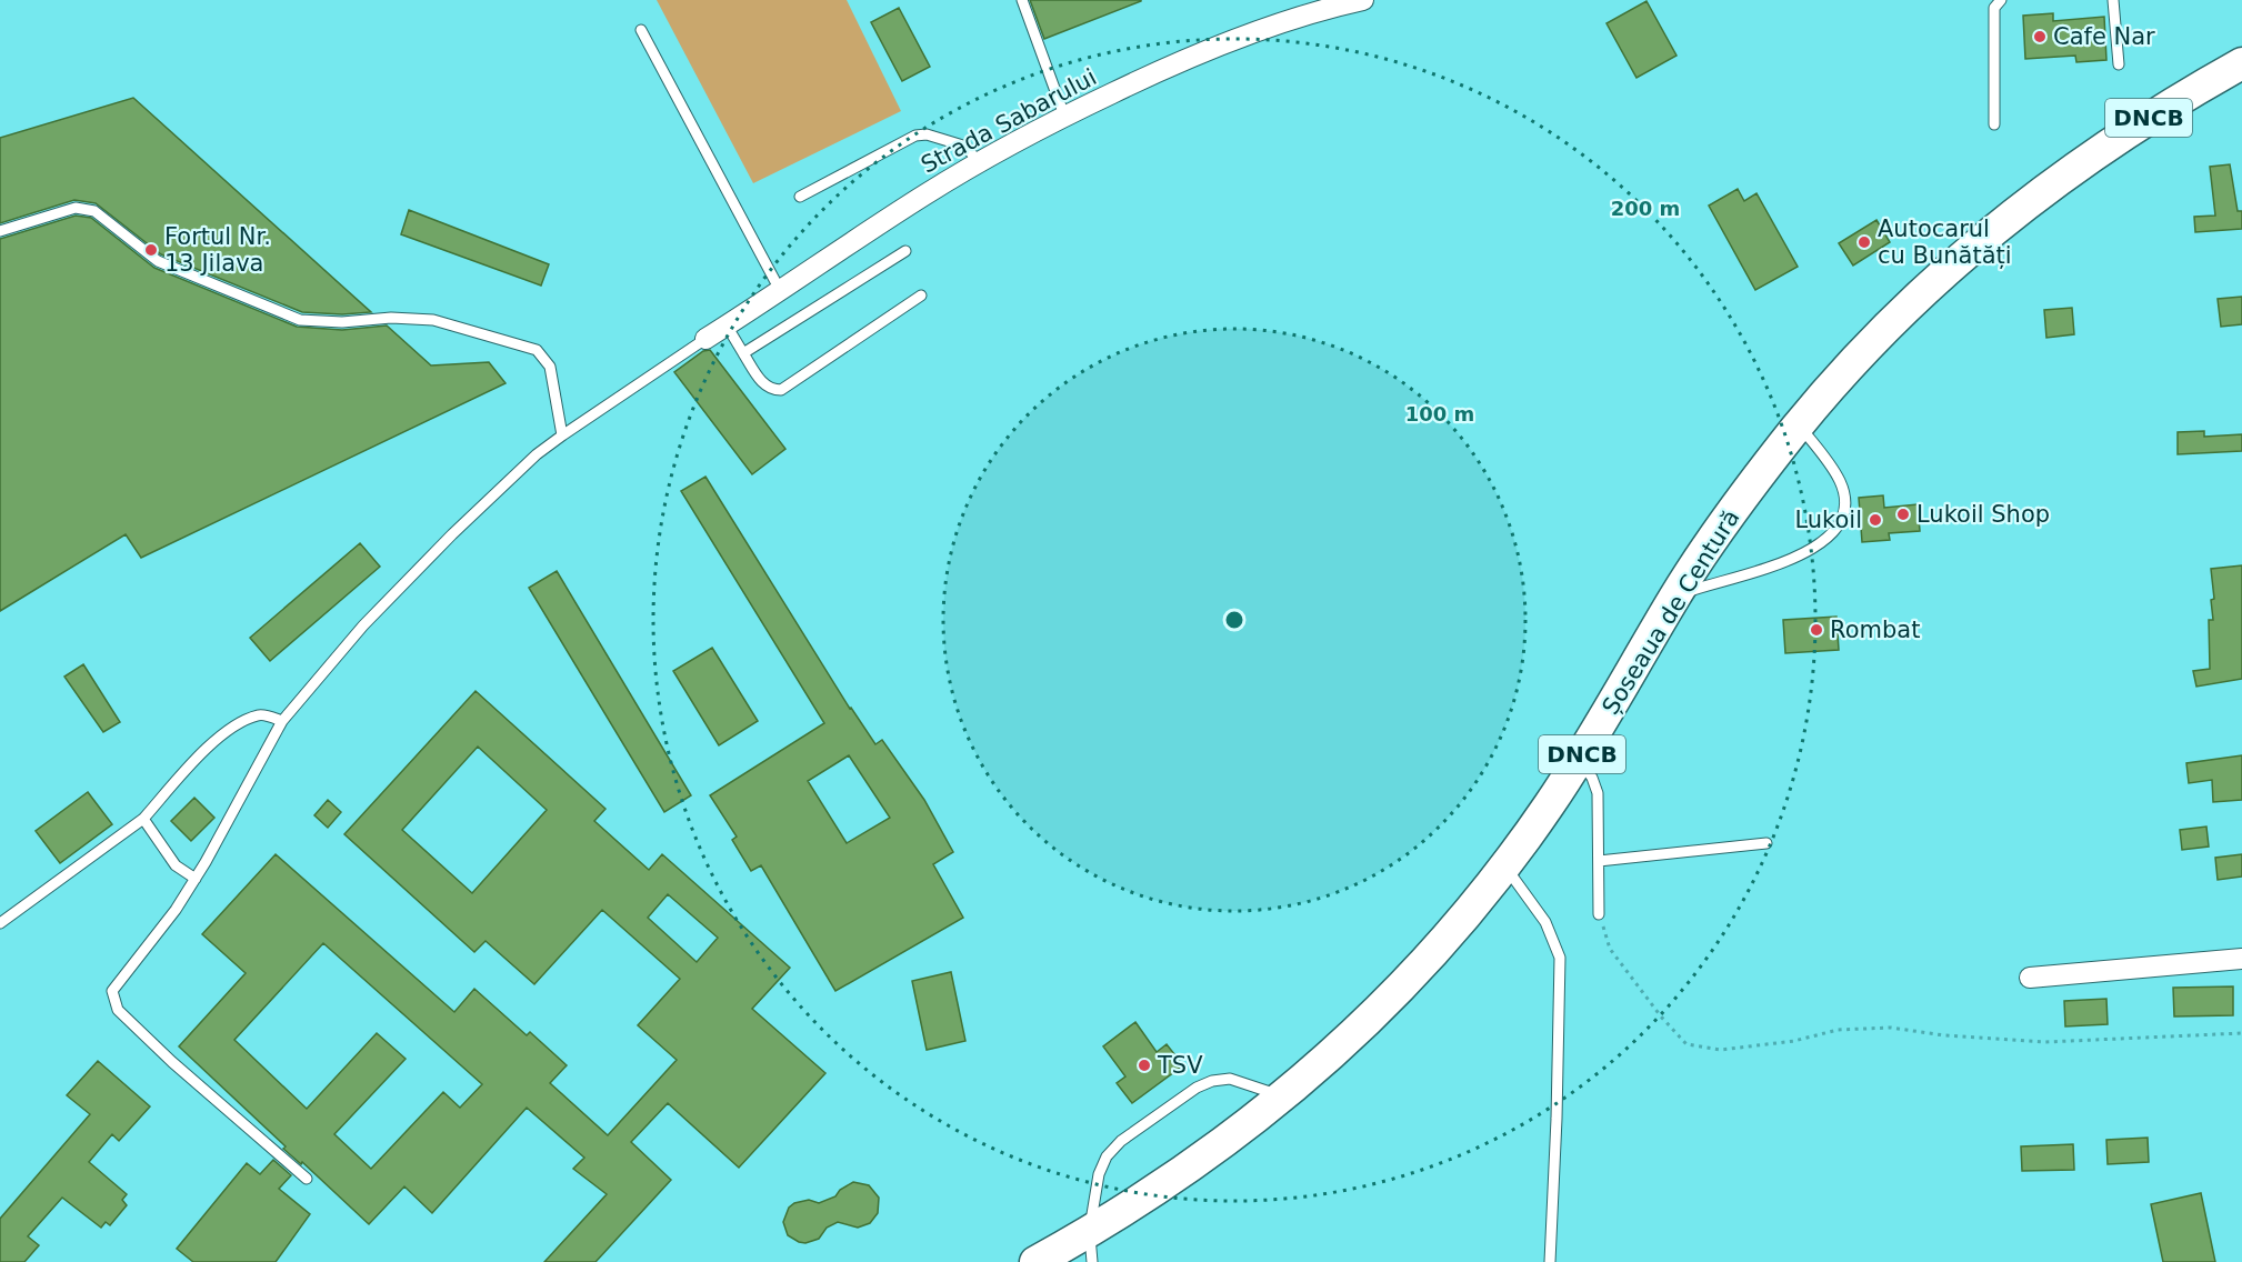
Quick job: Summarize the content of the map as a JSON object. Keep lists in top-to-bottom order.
{
  "streets": {
    "main road": ["DNCB", "Șoseaua de Centură"],
    "street": ["Strada Sabarului"]
  },
  "places": [
    "Cafe Nar",
    "Autocarul cu Bunătăți",
    "Fortul Nr. 13 Jilava",
    "Lukoil Shop",
    "Lukoil",
    "Rombat",
    "TSV"
  ],
  "rings": ["200 m", "100 m"]
}
